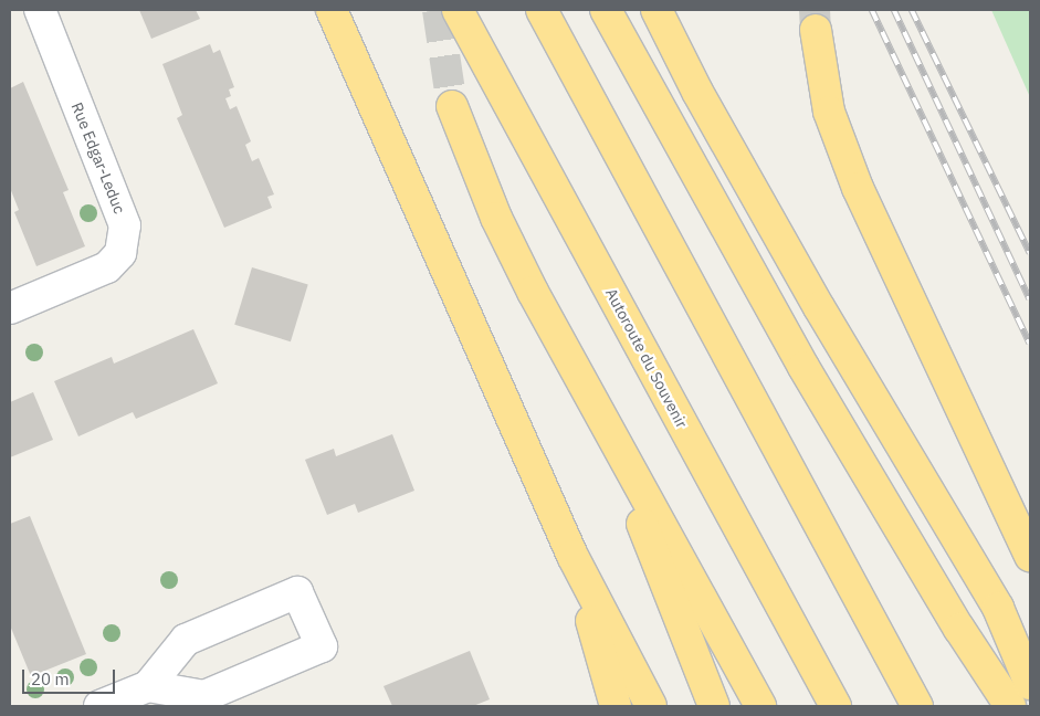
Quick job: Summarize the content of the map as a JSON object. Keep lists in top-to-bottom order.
{
  "streets": {
    "highway": ["Autoroute du Souvenir"],
    "street": ["Rue Edgar-Leduc"]
  },
  "scale_bar": "20 m"
}
